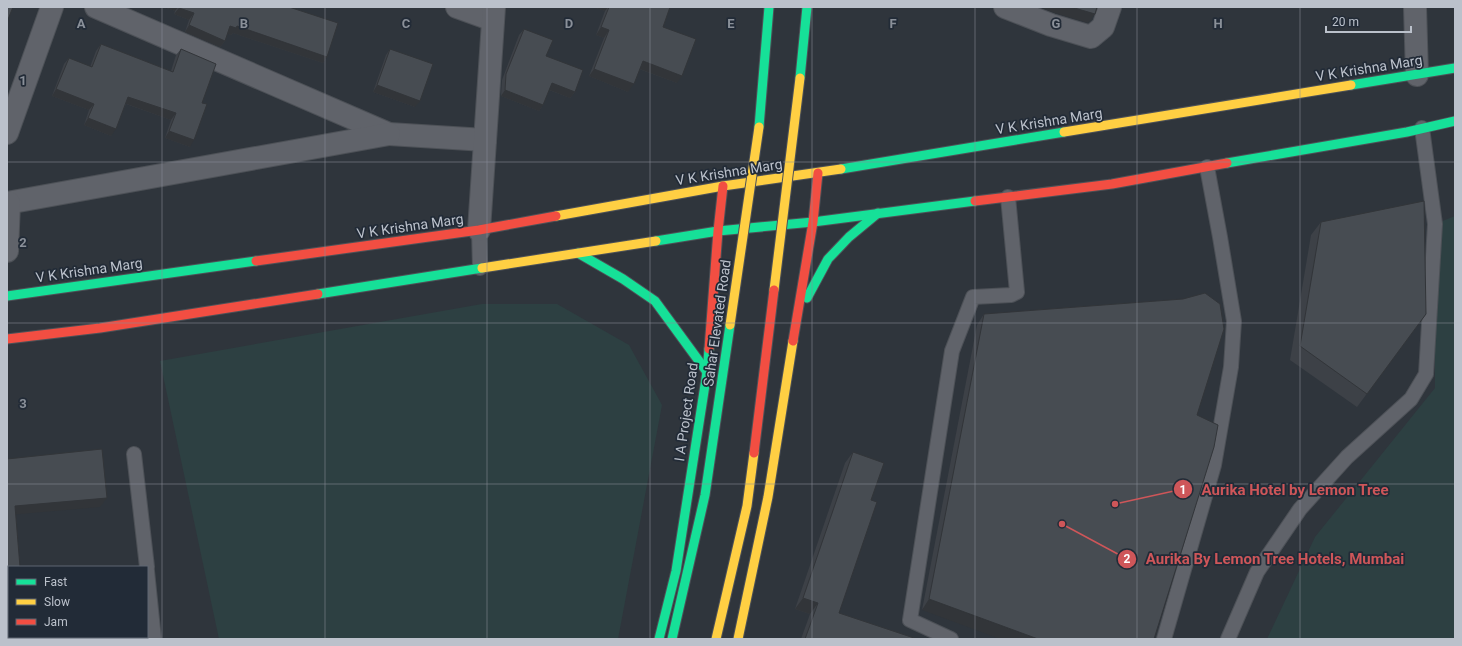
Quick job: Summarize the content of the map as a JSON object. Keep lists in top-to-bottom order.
{
  "streets": {
    "main road": ["V K Krishna Marg", "Sahar Elevated Road", "I A Project Road"]
  },
  "crossings": [
    ["V K Krishna Marg", "I A Project Road"]
  ],
  "places": ["Aurika Hotel by Lemon Tree", "Aurika By Lemon Tree Hotels, Mumbai"],
  "legend": ["Fast", "Slow", "Jam"],
  "scale_bar": "20 m",
  "grid": {
    "columns": [
      "A",
      "B",
      "C",
      "D",
      "E",
      "F",
      "G",
      "H"
    ],
    "rows": ["1", "2", "3"]
  }
}
